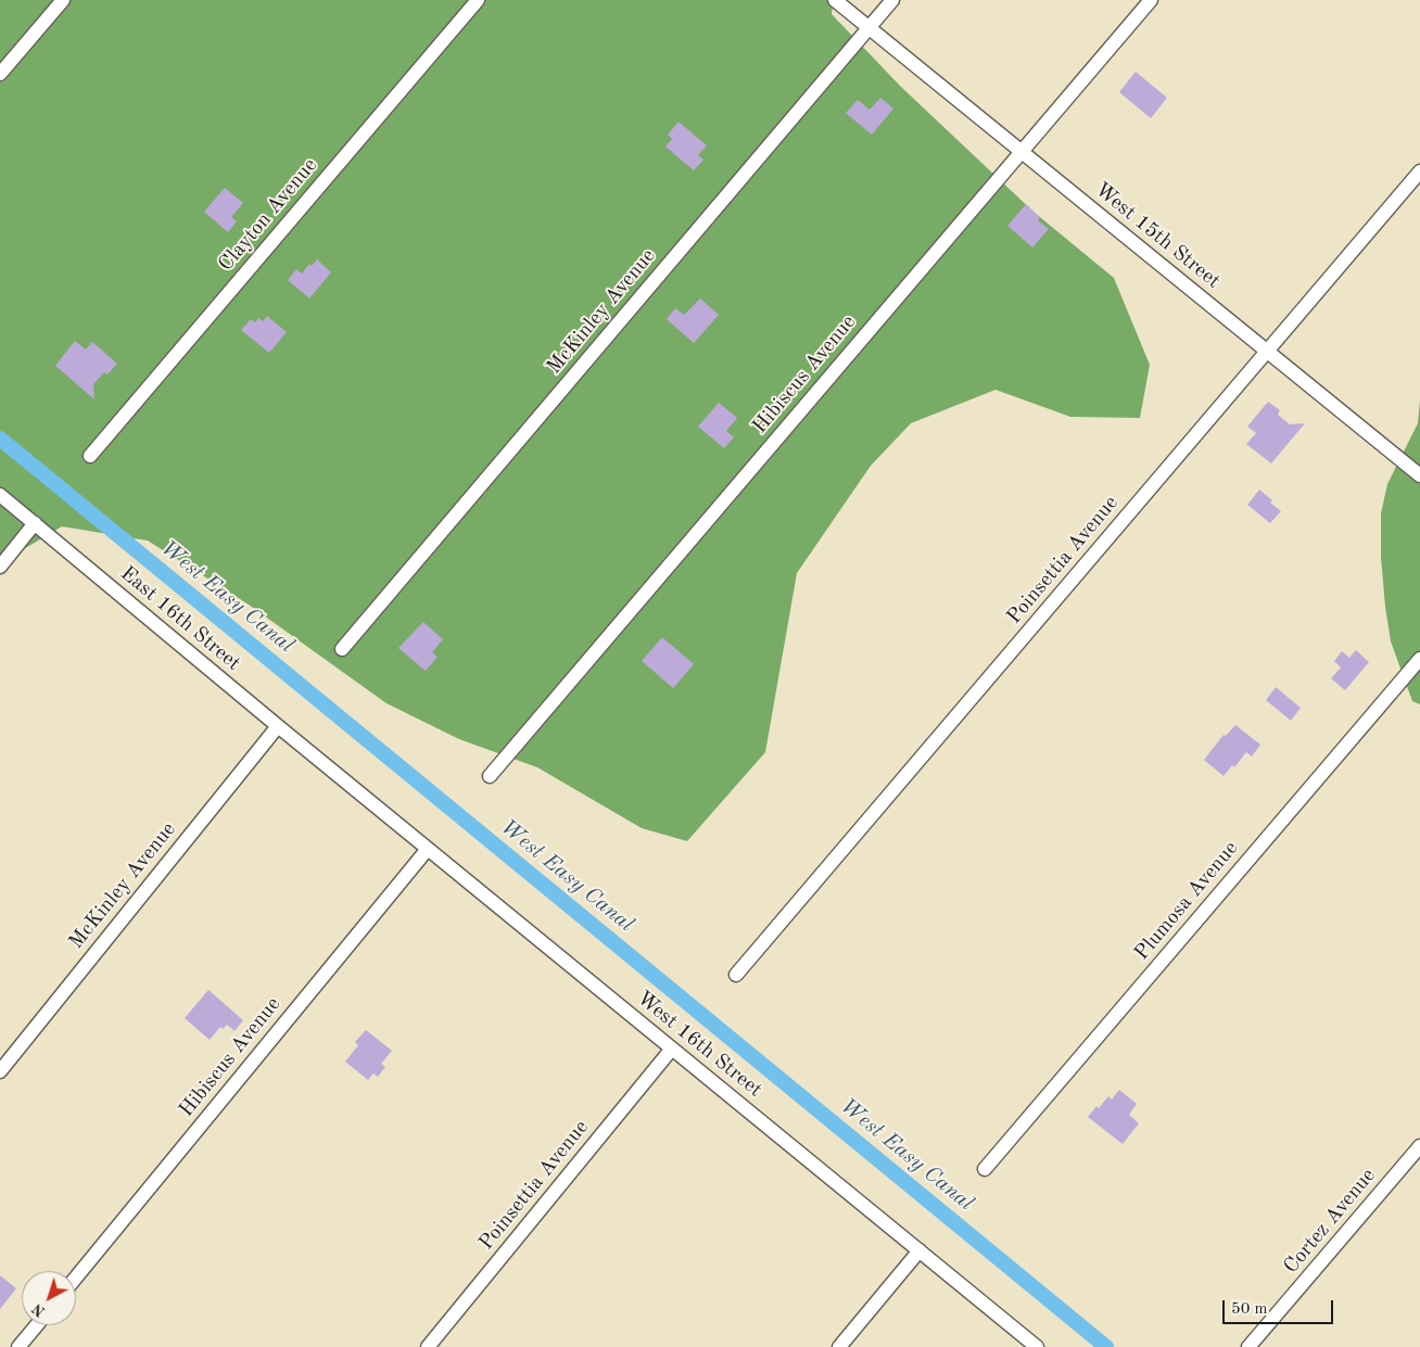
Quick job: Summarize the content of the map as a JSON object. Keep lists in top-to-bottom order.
{
  "streets": {
    "street": [
      "Clayton Avenue",
      "West 15th Street",
      "McKinley Avenue",
      "Hibiscus Avenue",
      "Poinsettia Avenue",
      "East 16th Street",
      "Plumosa Avenue",
      "West 16th Street",
      "Cortez Avenue"
    ]
  },
  "crossings": [
    ["West 15th Street", "McKinley Avenue"],
    ["West 15th Street", "Hibiscus Avenue"],
    ["West 15th Street", "Poinsettia Avenue"],
    ["McKinley Avenue", "East 16th Street"],
    ["Hibiscus Avenue", "West 16th Street"],
    ["Poinsettia Avenue", "West 16th Street"],
    ["East 16th Street", "West 16th Street"]
  ],
  "water": ["West Easy Canal"],
  "scale_bar": "50 m",
  "north": "bottom left"
}
